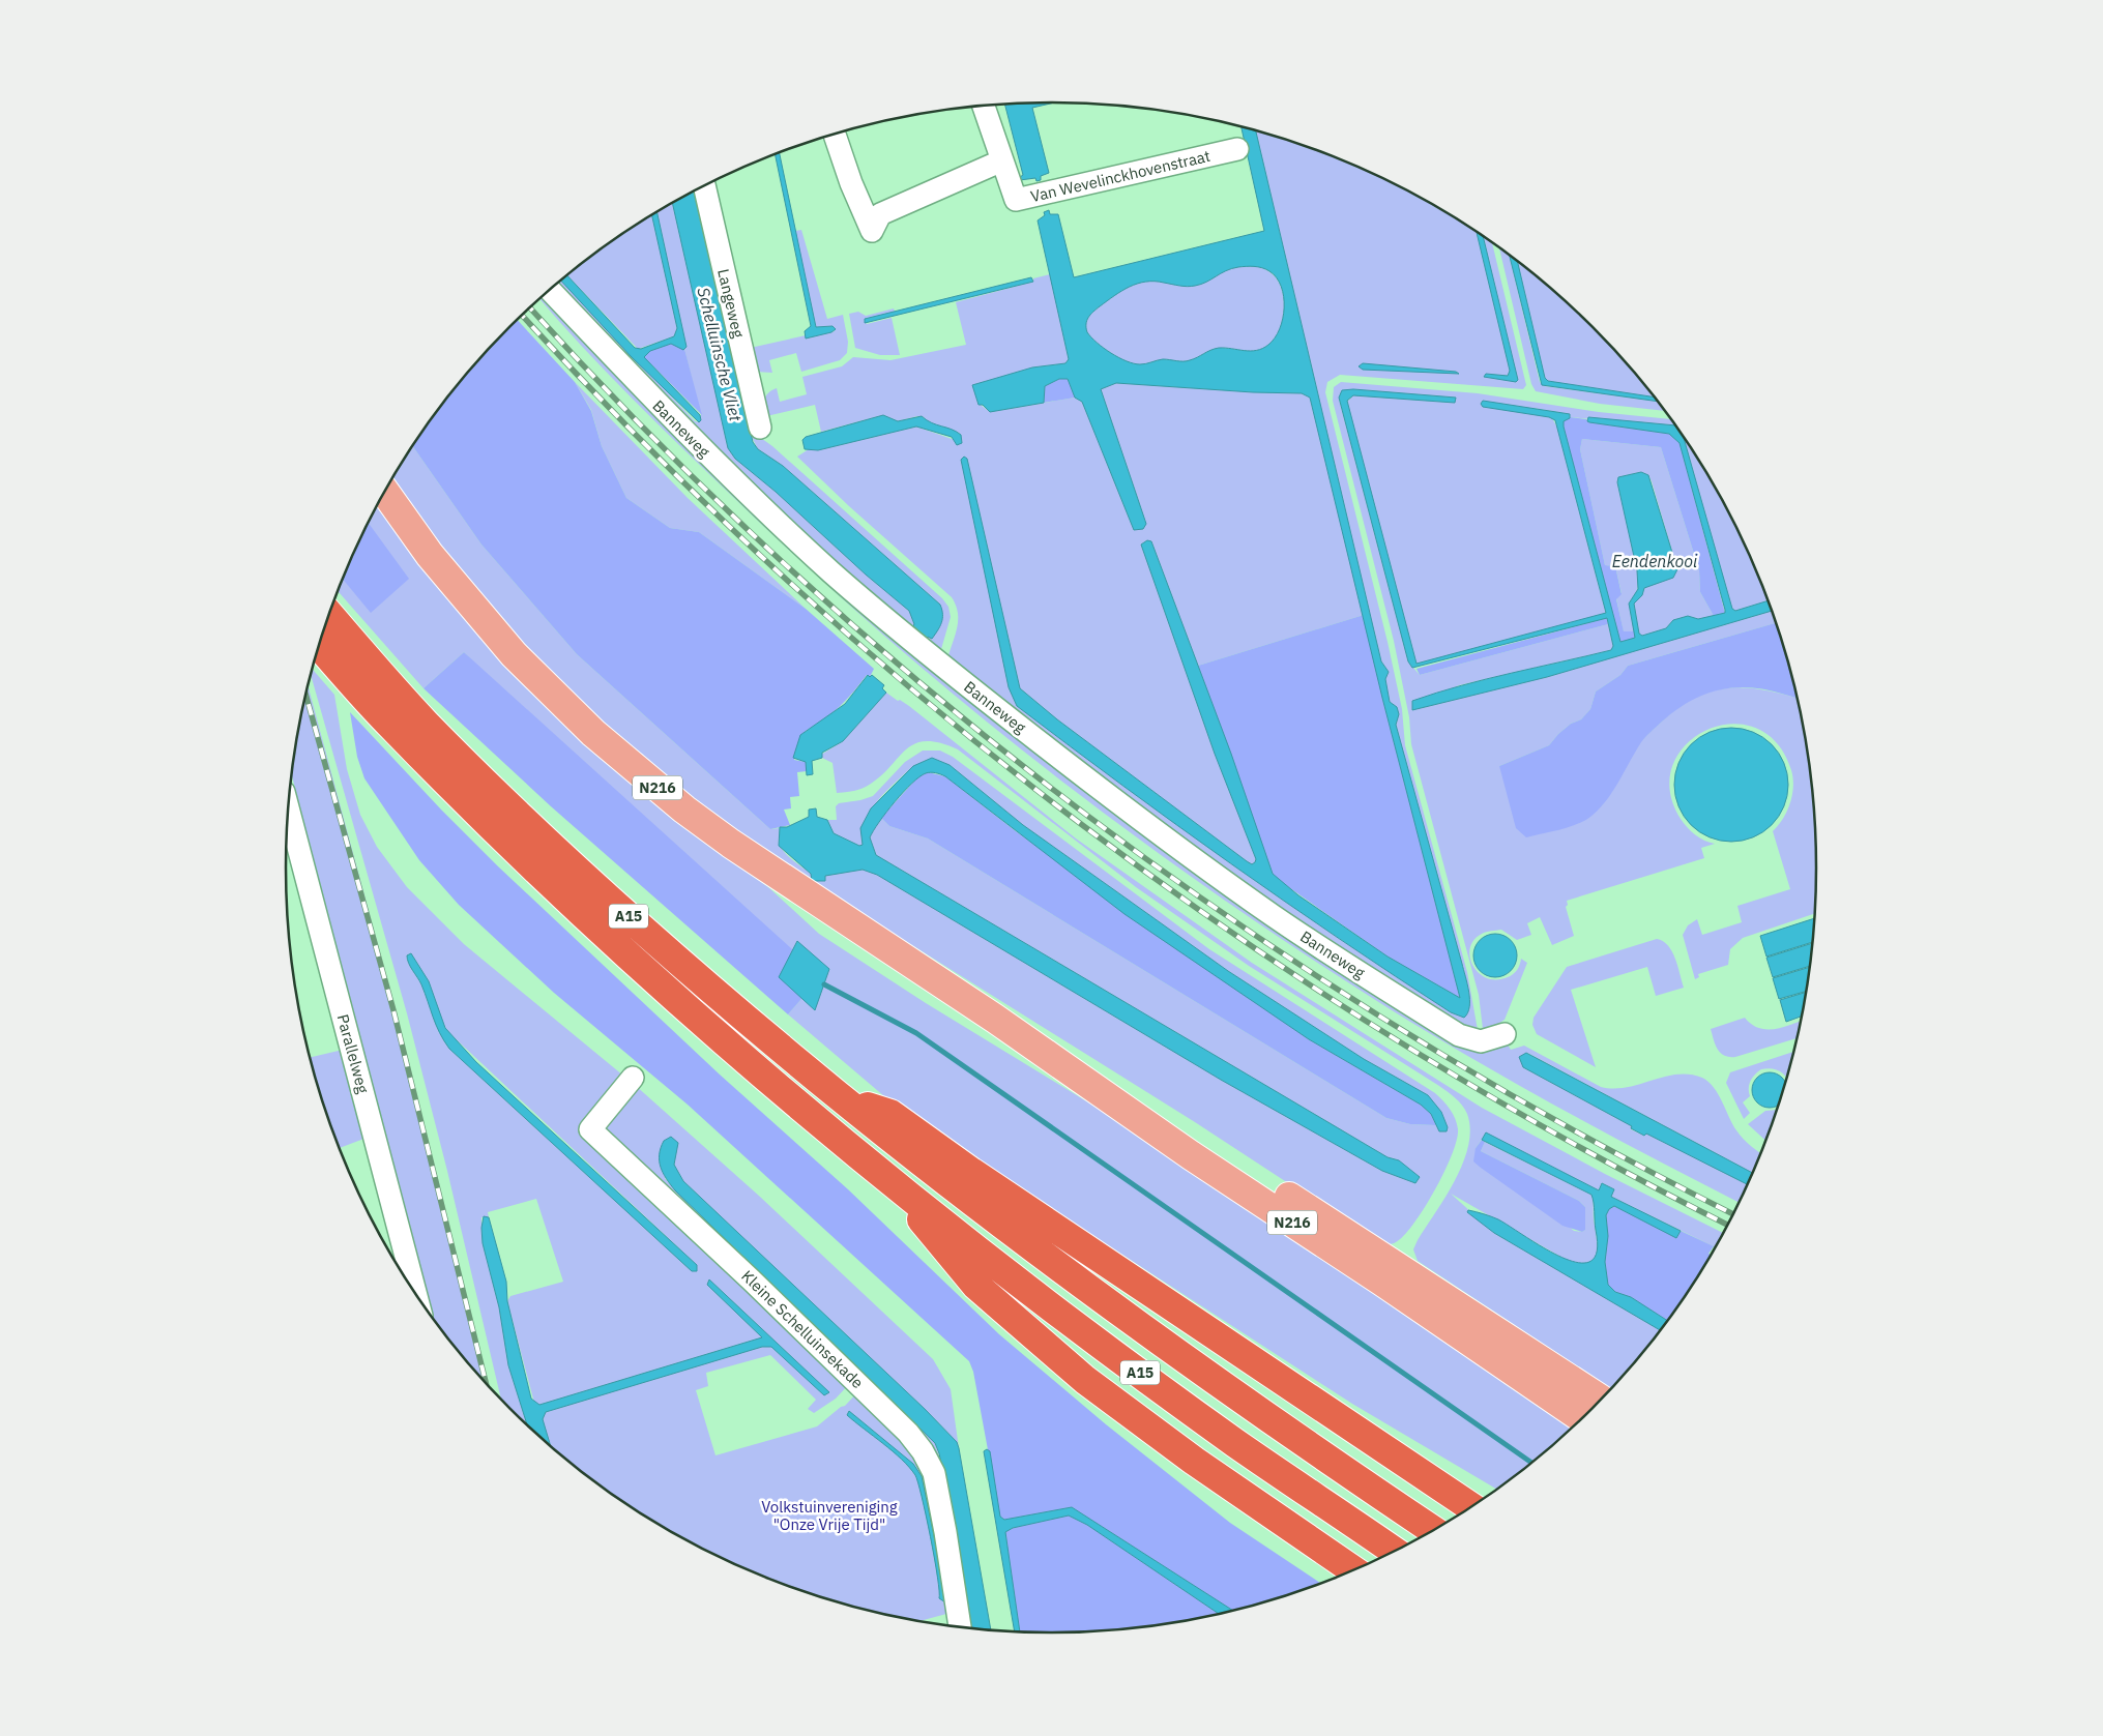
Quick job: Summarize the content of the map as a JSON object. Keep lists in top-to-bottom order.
{
  "streets": {
    "highway": ["A15"],
    "main road": ["N216"],
    "street": [
      "Van Wevelinckhovenstraat",
      "Langeweg",
      "Banneweg",
      "Parallelweg",
      "Kleine Schelluinsekade"
    ]
  },
  "water": ["Schelluinsche Vliet", "Eendenkooi"],
  "parks": ["Volkstuinvereniging \"Onze Vrije Tijd\""]
}
